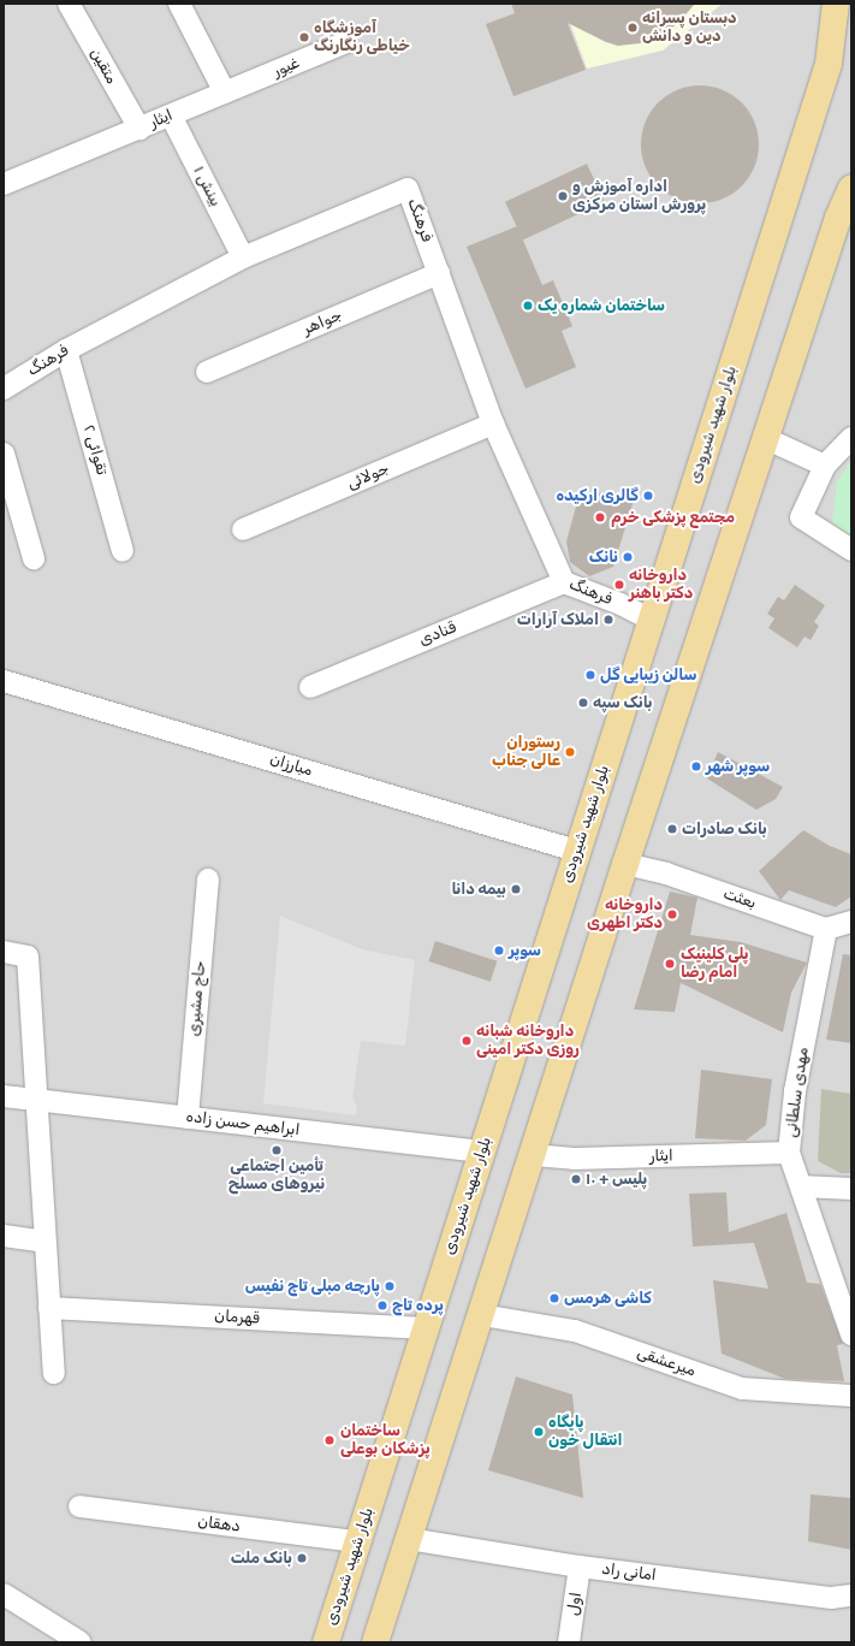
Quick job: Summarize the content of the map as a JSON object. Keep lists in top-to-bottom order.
{
  "streets": {
    "main road": ["بلوار شهید شیرودی"],
    "street": [
      "متقین",
      "غیور",
      "ایثار",
      "بینش ۱",
      "فرهنگ",
      "جواهر",
      "تقوائی ۲",
      "جولائی",
      "قنادی",
      "مبارزان",
      "بعثت",
      "حاج مشیری",
      "مهدی سلطانی",
      "ابراهیم حسن زاده",
      "قهرمان",
      "میرعشقی",
      "دهقان",
      "امانی راد",
      "اول"
    ]
  },
  "crossings": [
    ["متقین", "ایثار"],
    ["غیور", "ایثار"],
    ["ایثار", "بینش ۱"],
    ["ایثار", "مهدی سلطانی"],
    ["بینش ۱", "فرهنگ"],
    ["فرهنگ", "جواهر"],
    ["فرهنگ", "بلوار شهید شیرودی"],
    ["فرهنگ", "تقوائی ۲"],
    ["فرهنگ", "جولائی"],
    ["فرهنگ", "قنادی"],
    ["بلوار شهید شیرودی", "مبارزان"],
    ["بلوار شهید شیرودی", "ابراهیم حسن زاده"],
    ["بلوار شهید شیرودی", "قهرمان"],
    ["بلوار شهید شیرودی", "دهقان"],
    ["بعثت", "مهدی سلطانی"],
    ["حاج مشیری", "ابراهیم حسن زاده"],
    ["امانی راد", "اول"]
  ],
  "places": [
    "دبستان پسرانه دین و دانش",
    "آموزشگاه خیاطی رنگارنگ",
    "اداره آموزش و پرورش استان مرکزی",
    "ساختمان شماره یک",
    "گالری ارکیده",
    "مجتمع پزشکی خرم",
    "نانک",
    "داروخانه دکتر باهنر",
    "املاک آرارات",
    "سالن زیبایی گل",
    "بانک سپه",
    "رستوران عالی جناب",
    "سوپر شهر",
    "بانک صادرات",
    "بیمه دانا",
    "داروخانه دکتر اطهری",
    "سوپر",
    "پلی کلینیک امام رضا",
    "داروخانه شبانه روزی دکتر امینی",
    "تأمین اجتماعی نیروهای مسلح",
    "پلیس + ۱۰",
    "پارچه مبلی تاچ نفیس",
    "کاشی هرمس",
    "پرده تاچ",
    "پایگاه انتقال خون",
    "ساختمان پزشکان بوعلی",
    "بانک ملت"
  ]
}
